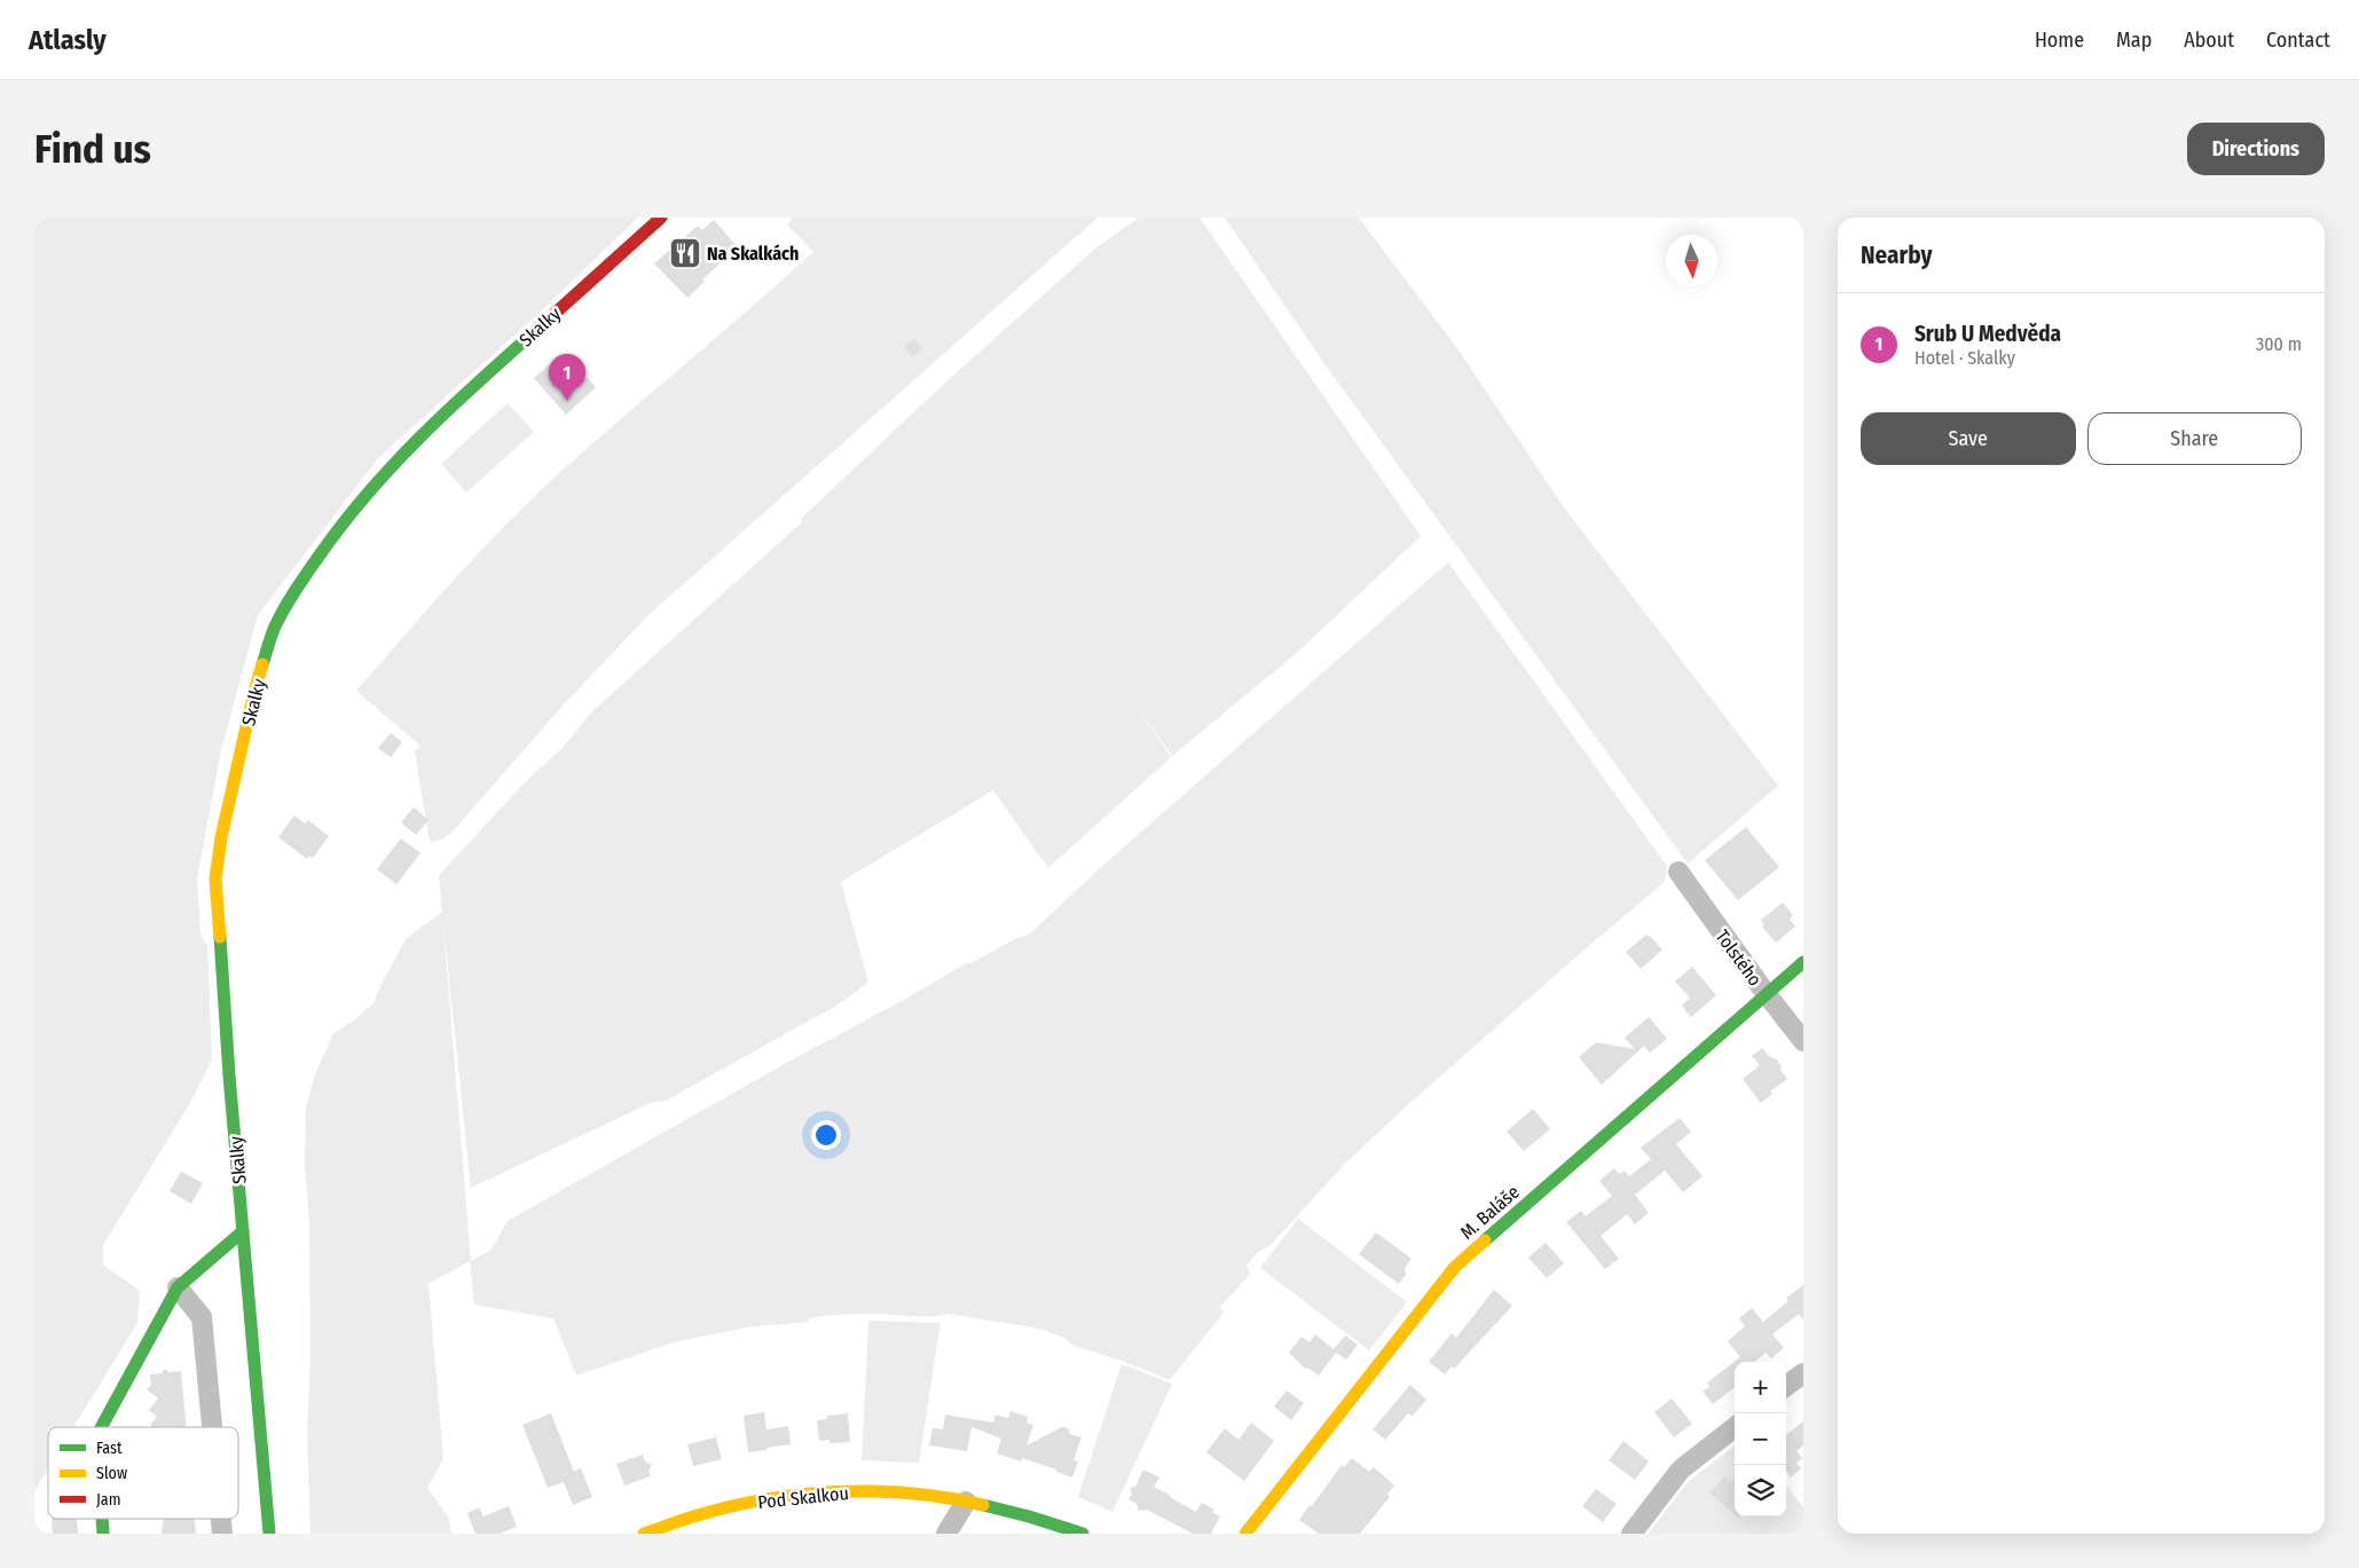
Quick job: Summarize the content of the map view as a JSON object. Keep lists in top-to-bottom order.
{
  "streets": {
    "street": [
      "Skalky",
      "Tolstého",
      "M. Baláše",
      "Pod Skalkou"
    ]
  },
  "crossings": [
    ["Tolstého", "M. Baláše"]
  ],
  "places": {
    "restaurant": ["Na Skalkách"]
  },
  "legend": ["Fast", "Slow", "Jam"],
  "north": "bottom",
  "page": {
    "header": "Atlasly",
    "nav": [
      "Home",
      "Map",
      "About",
      "Contact"
    ],
    "buttons": [
      "Directions",
      ["Save", "Share"]
    ],
    "title": "Find us",
    "heading": "Nearby",
    "list": [
      {
        "mark": "1",
        "name": "Srub U Medvěda",
        "note": "Hotel · Skalky",
        "value": "300 m"
      }
    ],
    "pins": "1",
    "map_buttons": ["+", "−"]
  }
}
